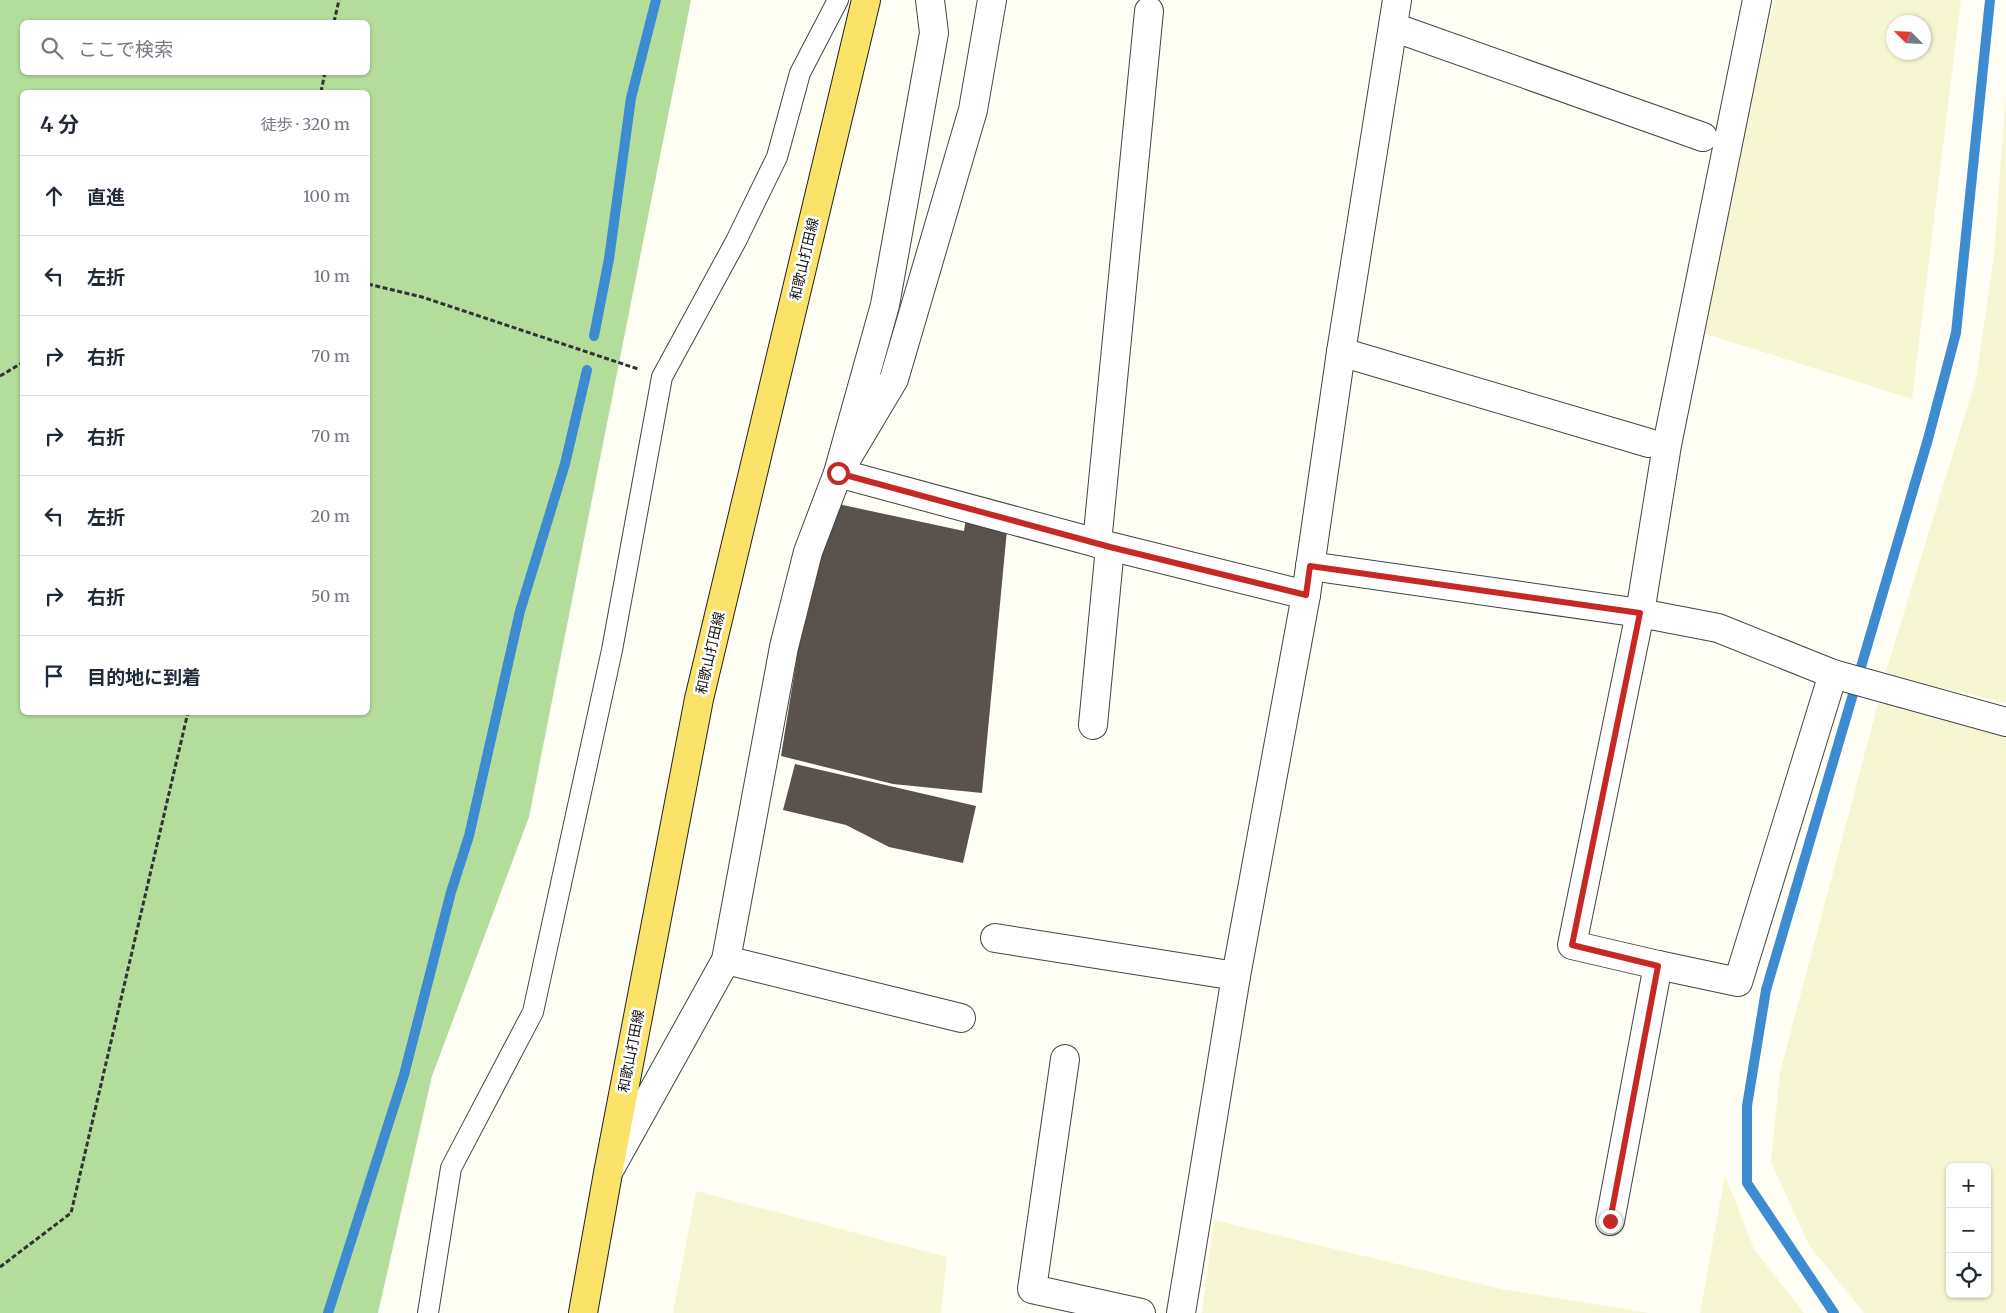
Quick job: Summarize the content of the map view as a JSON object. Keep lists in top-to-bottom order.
{
  "streets": {
    "main road": ["和歌山打田線"]
  },
  "north": "top left",
  "page": {
    "search": "ここで検索",
    "heading": ["4 分", "徒歩 · 320 m"],
    "list": [
      ["直進", "100 m"],
      ["左折", "10 m"],
      ["右折", "70 m"],
      ["右折", "70 m"],
      ["左折", "20 m"],
      ["右折", "50 m"],
      "目的地に到着"
    ],
    "map_buttons": ["+", "−"]
  }
}
